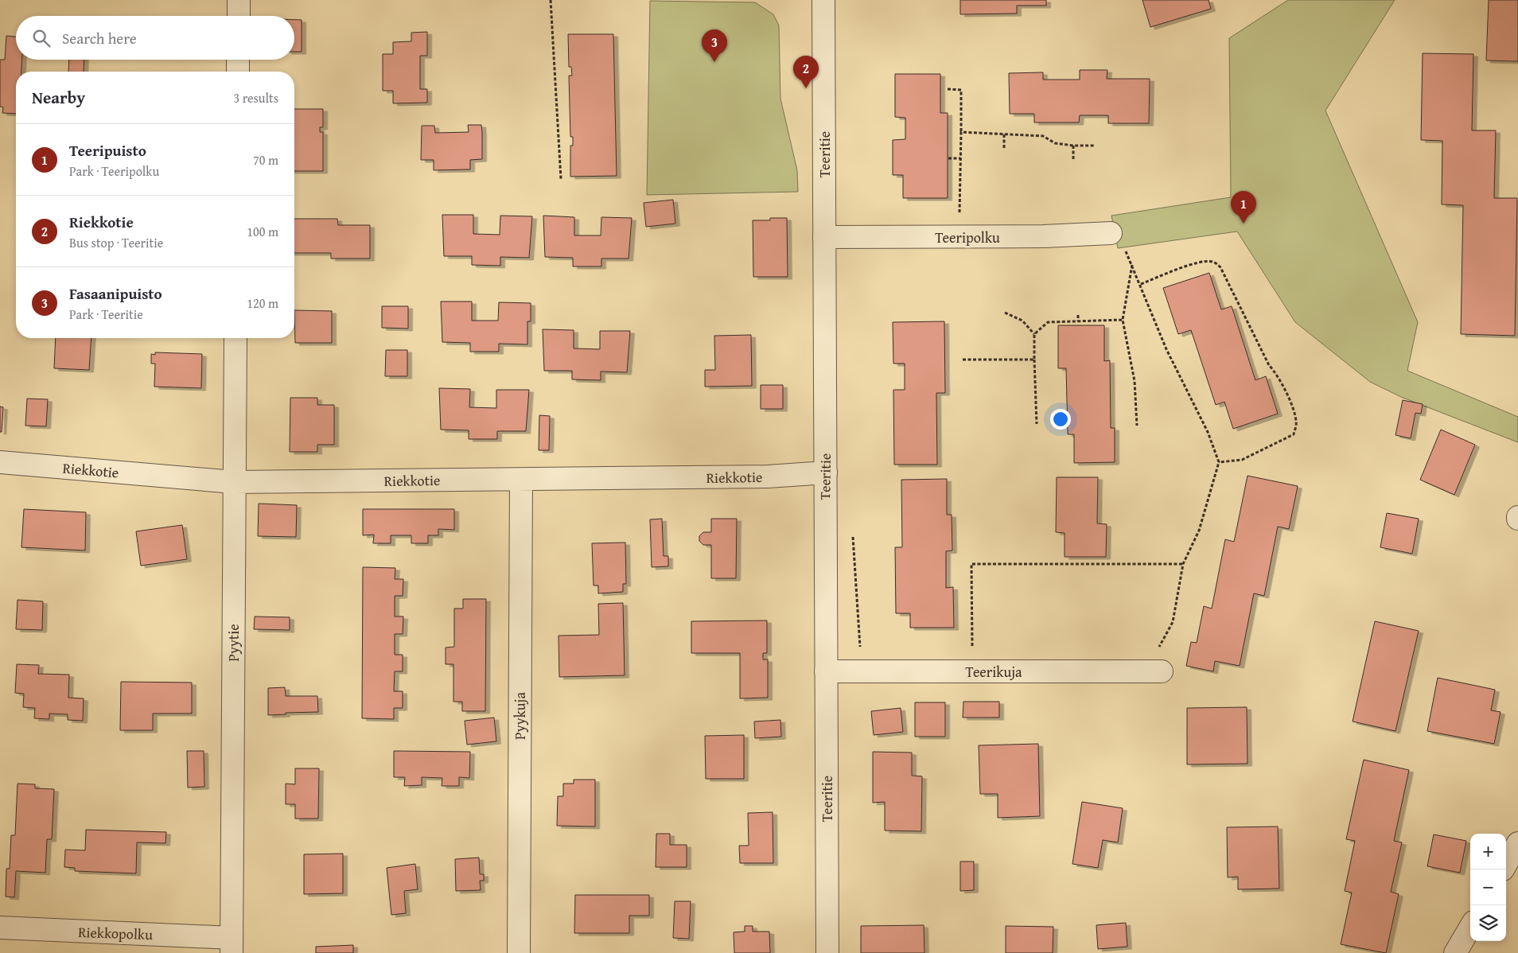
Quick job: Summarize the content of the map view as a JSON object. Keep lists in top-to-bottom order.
{
  "streets": {
    "street": [
      "Teeritie",
      "Teeripolku",
      "Riekkotie",
      "Pyytie",
      "Teerikuja",
      "Pyykuja",
      "Riekkopolku"
    ]
  },
  "crossings": [
    ["Teeritie", "Teeripolku"],
    ["Teeritie", "Riekkotie"],
    ["Teeritie", "Teerikuja"],
    ["Riekkotie", "Pyytie"],
    ["Riekkotie", "Pyykuja"],
    ["Pyytie", "Riekkopolku"]
  ],
  "page": {
    "search": "Search here",
    "pins": ["3", "2", "1"],
    "heading": ["Nearby", "3 results"],
    "list": [
      {
        "mark": "1",
        "name": "Teeripuisto",
        "note": "Park · Teeripolku",
        "value": "70 m"
      },
      {
        "mark": "2",
        "name": "Riekkotie",
        "note": "Bus stop · Teeritie",
        "value": "100 m"
      },
      {
        "mark": "3",
        "name": "Fasaanipuisto",
        "note": "Park · Teeritie",
        "value": "120 m"
      }
    ],
    "map_buttons": ["+", "−"]
  }
}
